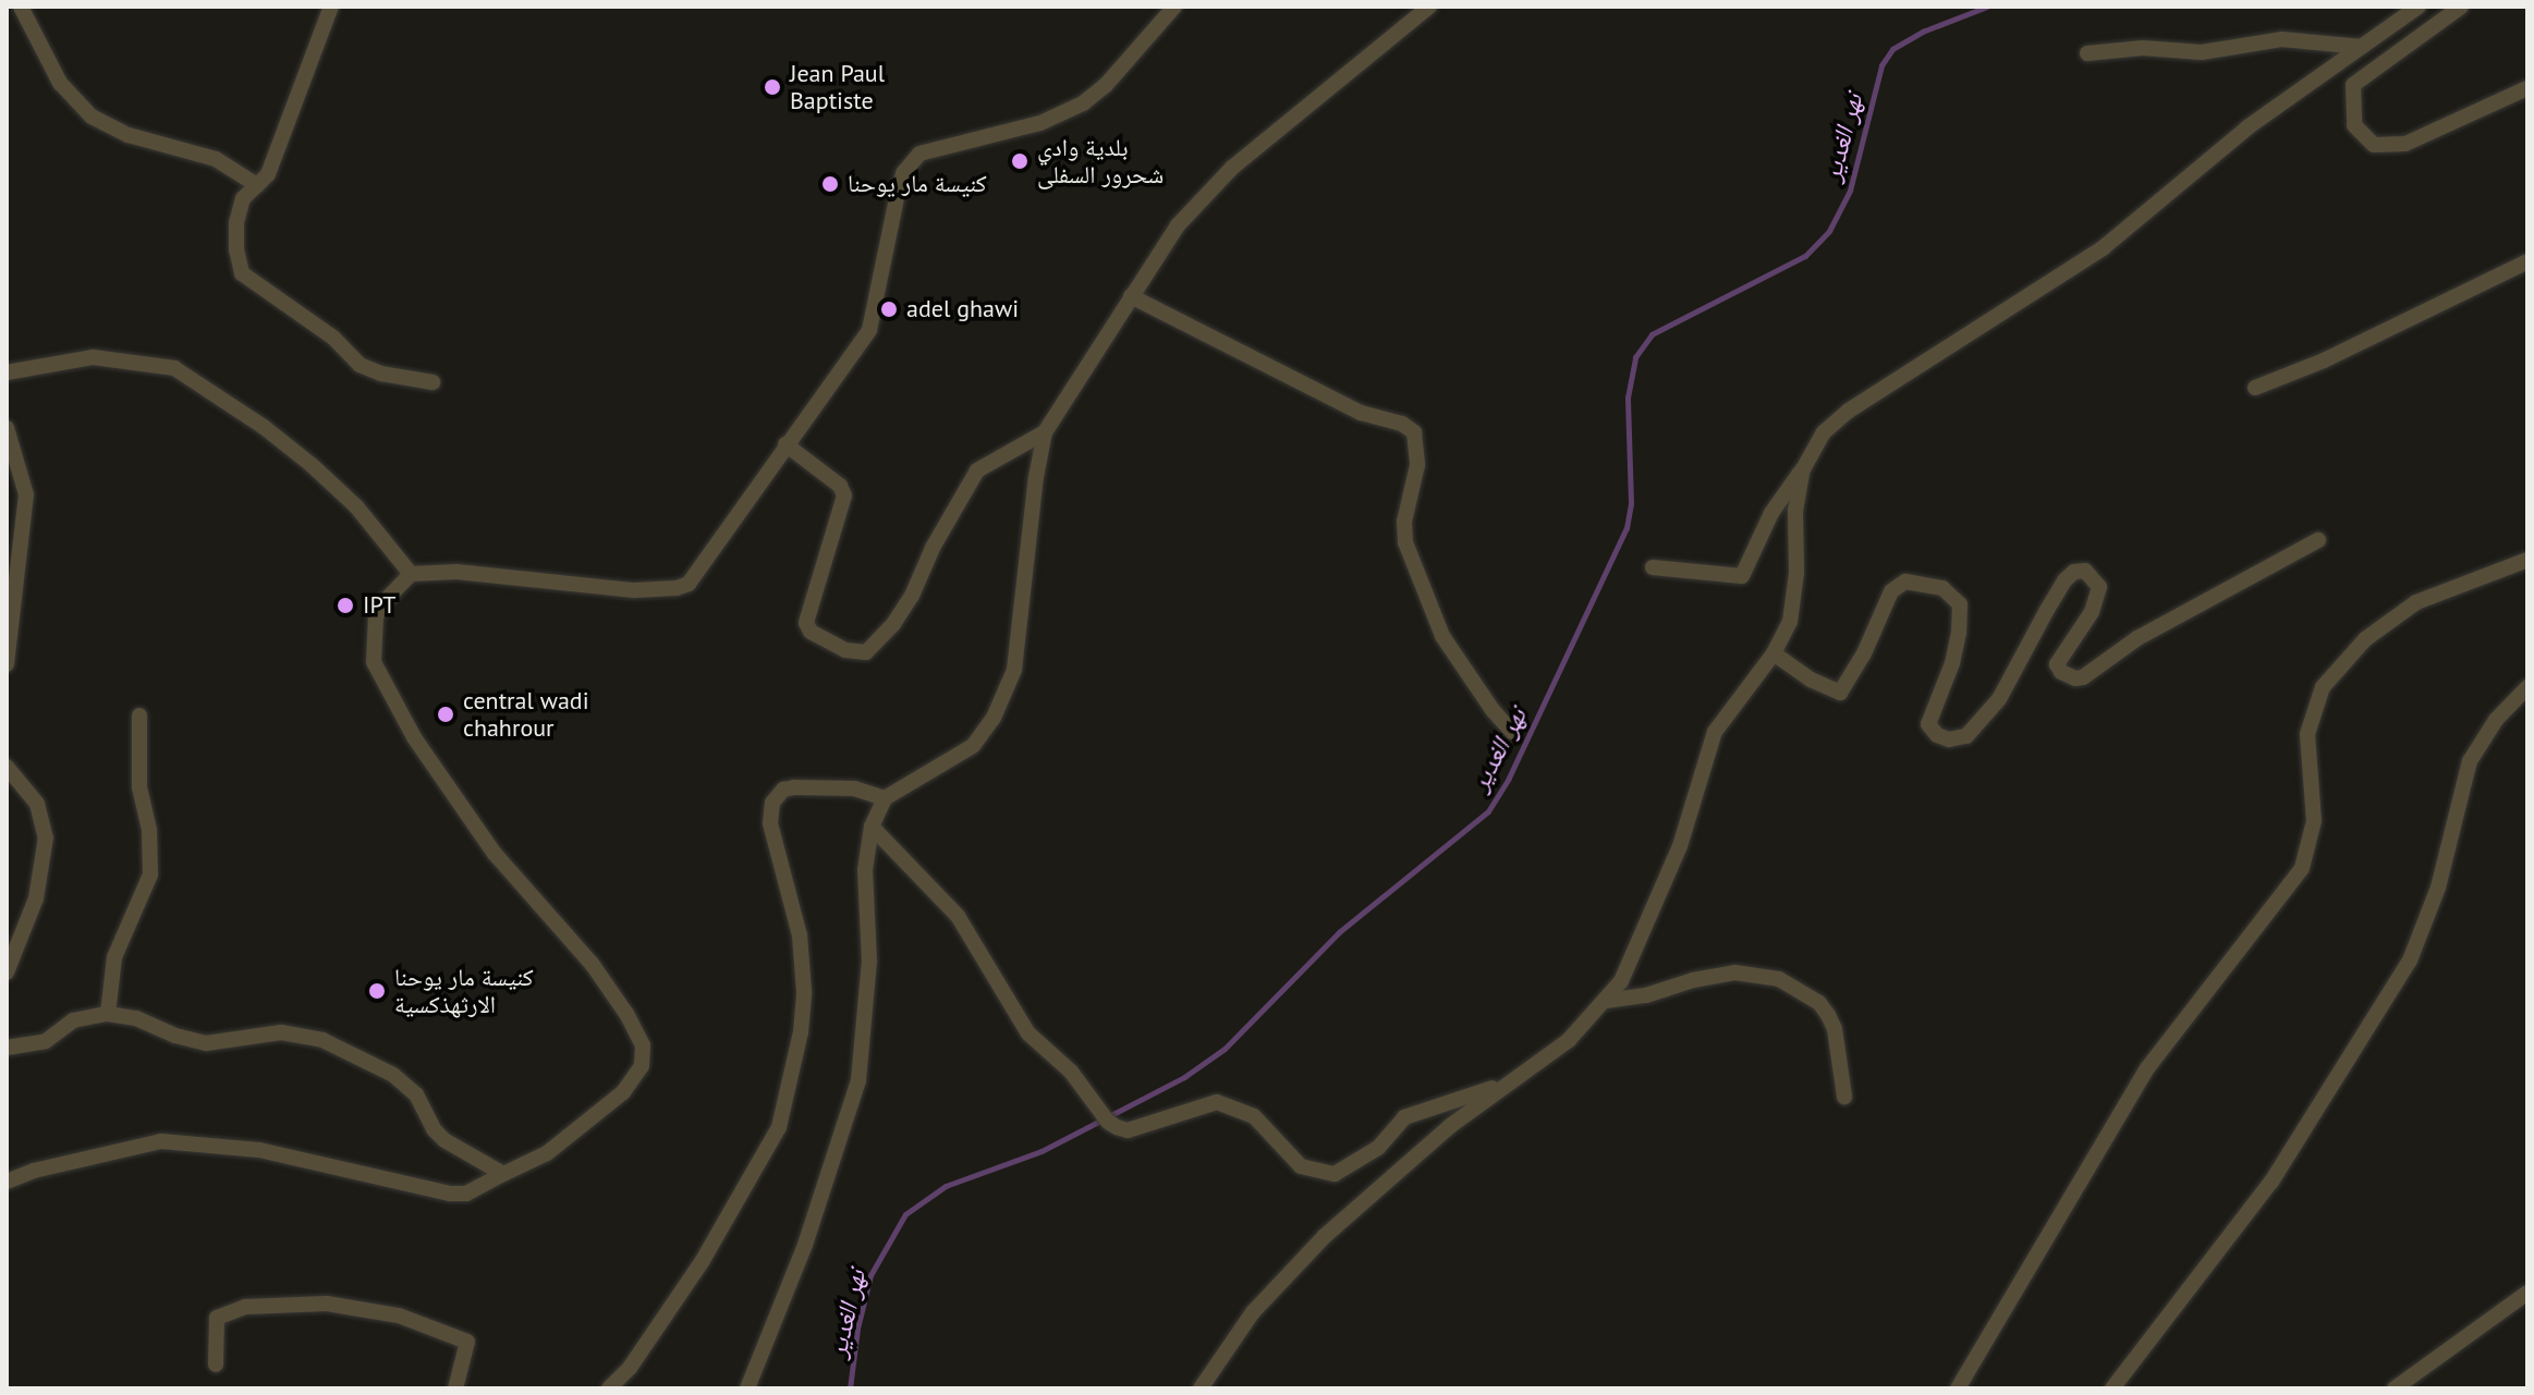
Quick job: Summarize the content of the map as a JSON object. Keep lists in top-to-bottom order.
{
  "water": ["نهر الغدير"],
  "places": [
    "Jean Paul Baptiste",
    "بلدية وادي شحرور السفلى",
    "كنيسة مار يوحنا",
    "adel ghawi",
    "IPT",
    "central wadi chahrour",
    "كنيسة مار يوحنا الارثهذكسية"
  ]
}
